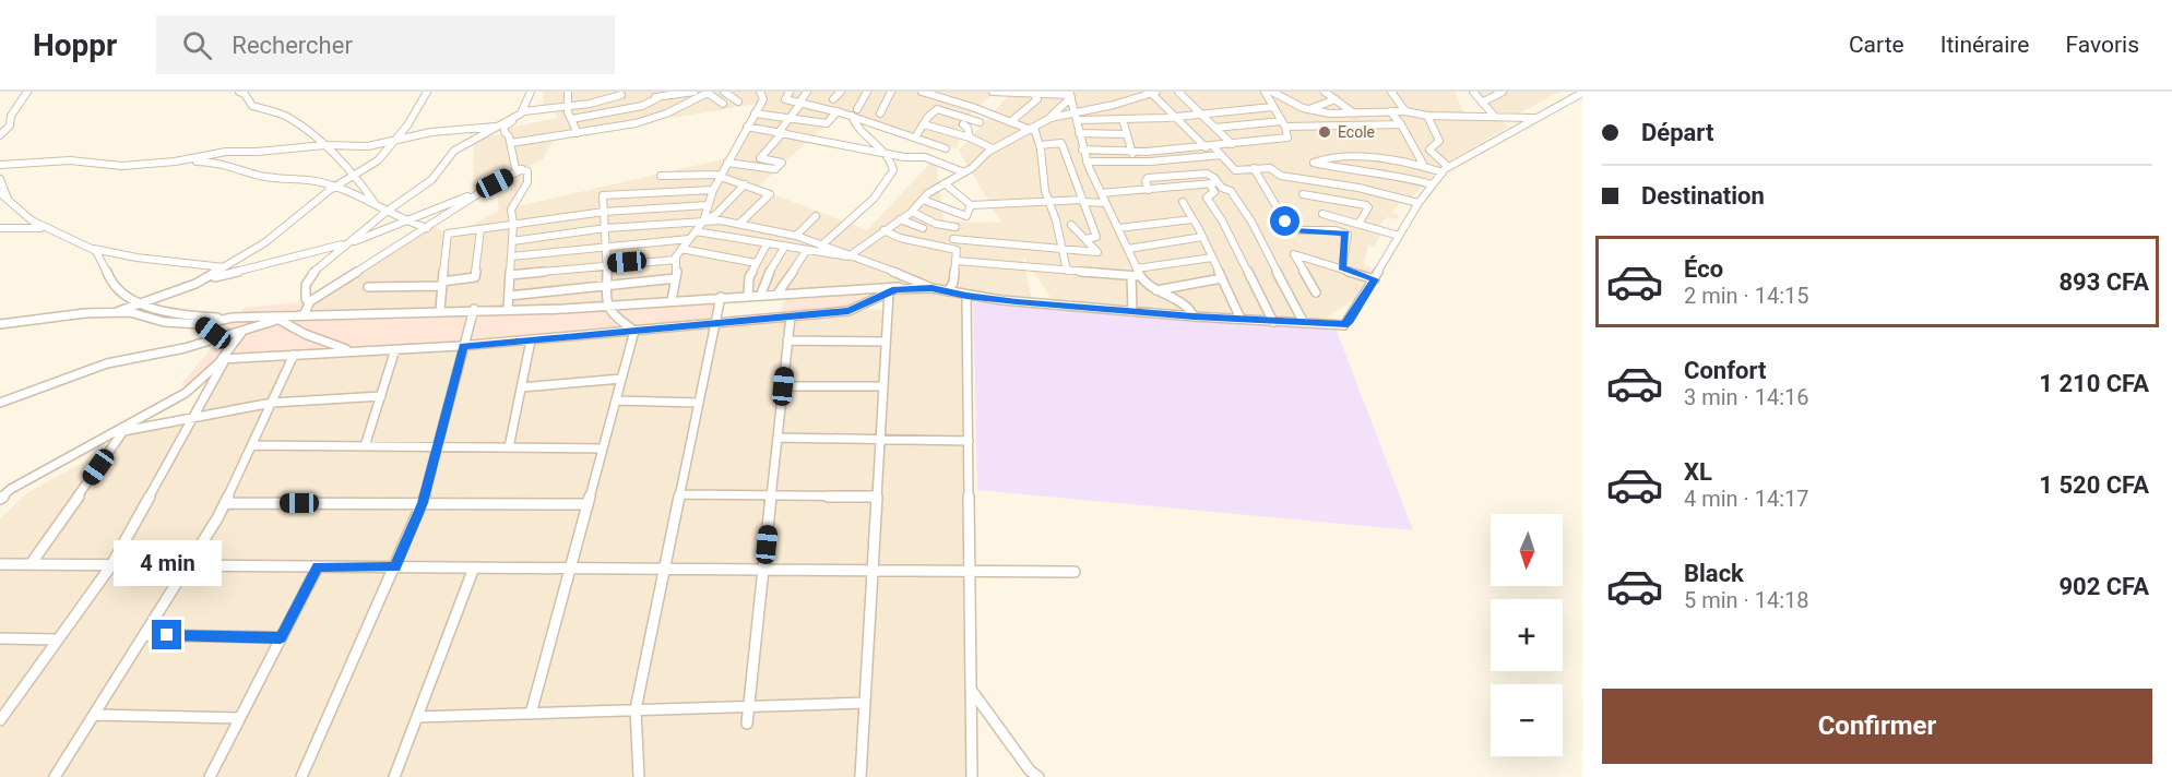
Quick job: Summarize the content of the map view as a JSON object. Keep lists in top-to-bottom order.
{
  "places": ["Ecole"],
  "north": "bottom",
  "page": {
    "header": "Hoppr",
    "search": "Rechercher",
    "nav": ["Carte", "Itinéraire", "Favoris"],
    "banner": ["Départ", "Destination"],
    "list": [
      {
        "name": "Éco",
        "note": "2 min · 14:15",
        "value": "893 CFA"
      },
      {
        "name": "Confort",
        "note": "3 min · 14:16",
        "value": "1 210 CFA"
      },
      {
        "name": "XL",
        "note": "4 min · 14:17",
        "value": "1 520 CFA"
      },
      {
        "name": "Black",
        "note": "5 min · 14:18",
        "value": "902 CFA"
      }
    ],
    "map_buttons": ["+", "−"],
    "bubble": "4 min",
    "buttons": "Confirmer"
  }
}
